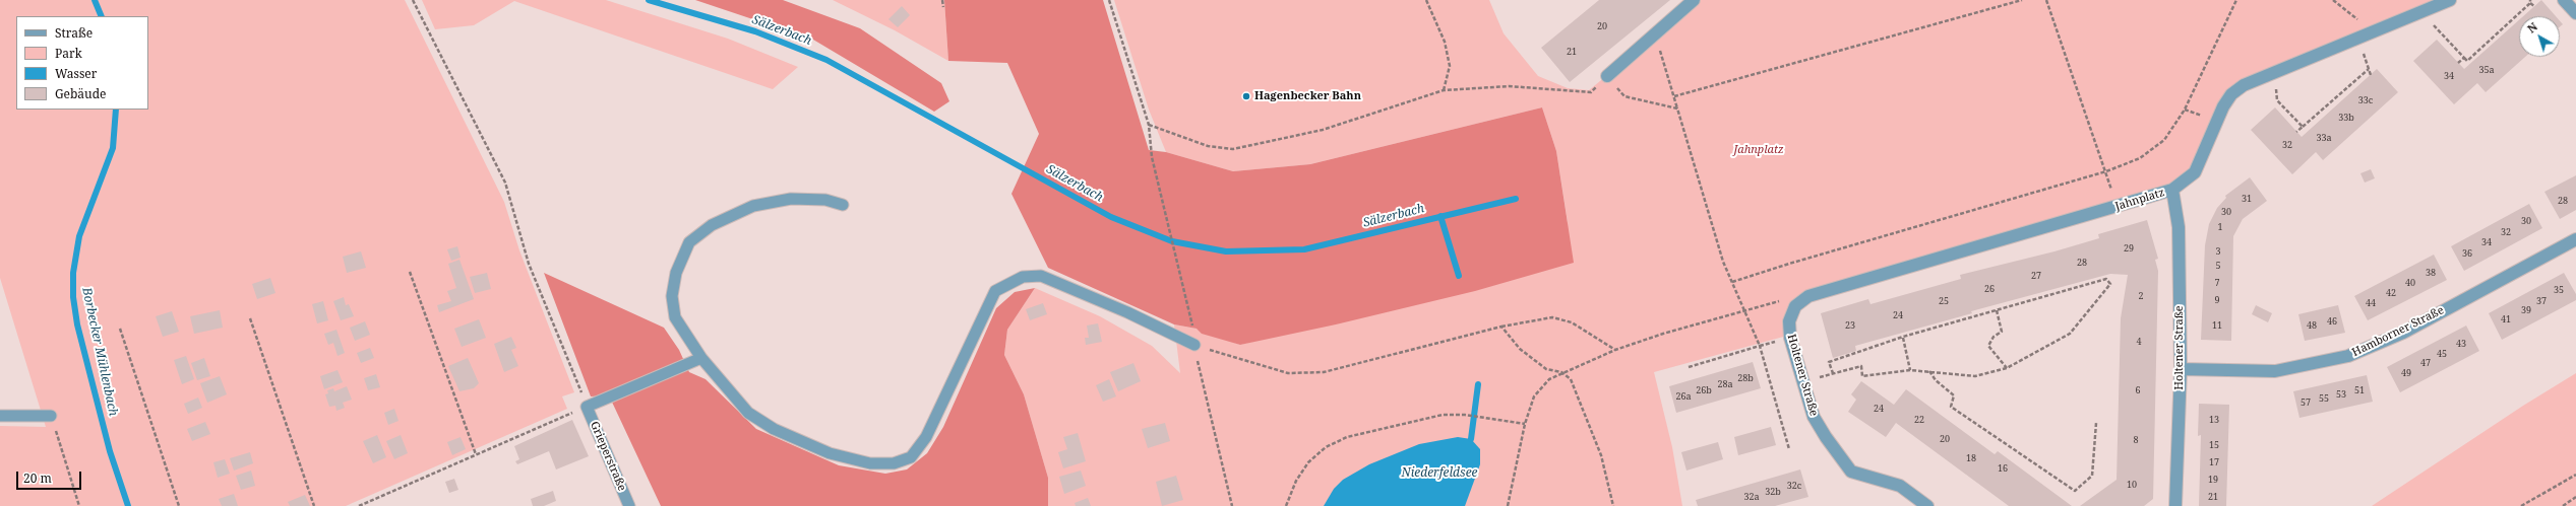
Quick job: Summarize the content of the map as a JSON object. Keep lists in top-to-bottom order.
{
  "streets": {
    "street": ["Jahnplatz", "Hamborner Straße", "Holtener Straße"],
    "lane": ["Grieperstraße"]
  },
  "crossings": [
    ["Jahnplatz", "Holtener Straße"],
    ["Hamborner Straße", "Holtener Straße"]
  ],
  "water": ["Sälzerbach", "Borbecker Mühlenbach", "Niederfeldsee"],
  "parks": ["Jahnplatz"],
  "places": ["Hagenbecker Bahn"],
  "house_numbers": [
    "20",
    "21",
    "35a",
    "34",
    "33c",
    "33b",
    "33a",
    "32",
    "31",
    "28",
    "30",
    "30",
    "1",
    "32",
    "34",
    "29",
    "3",
    "36",
    "28",
    "5",
    "38",
    "27",
    "7",
    "40",
    "26",
    "35",
    "42",
    "2",
    "9",
    "25",
    "37",
    "44",
    "39",
    "24",
    "41",
    "46",
    "23",
    "11",
    "48",
    "4",
    "43",
    "45",
    "47",
    "49",
    "28b",
    "28a",
    "26b",
    "6",
    "51",
    "53",
    "26a",
    "55",
    "57",
    "24",
    "22",
    "13",
    "20",
    "8",
    "15",
    "18",
    "17",
    "16",
    "19",
    "10",
    "32c",
    "32b",
    "32a",
    "21"
  ],
  "legend": [
    "Straße",
    "Park",
    "Wasser",
    "Gebäude"
  ],
  "scale_bar": "20 m",
  "north": "top left"
}
